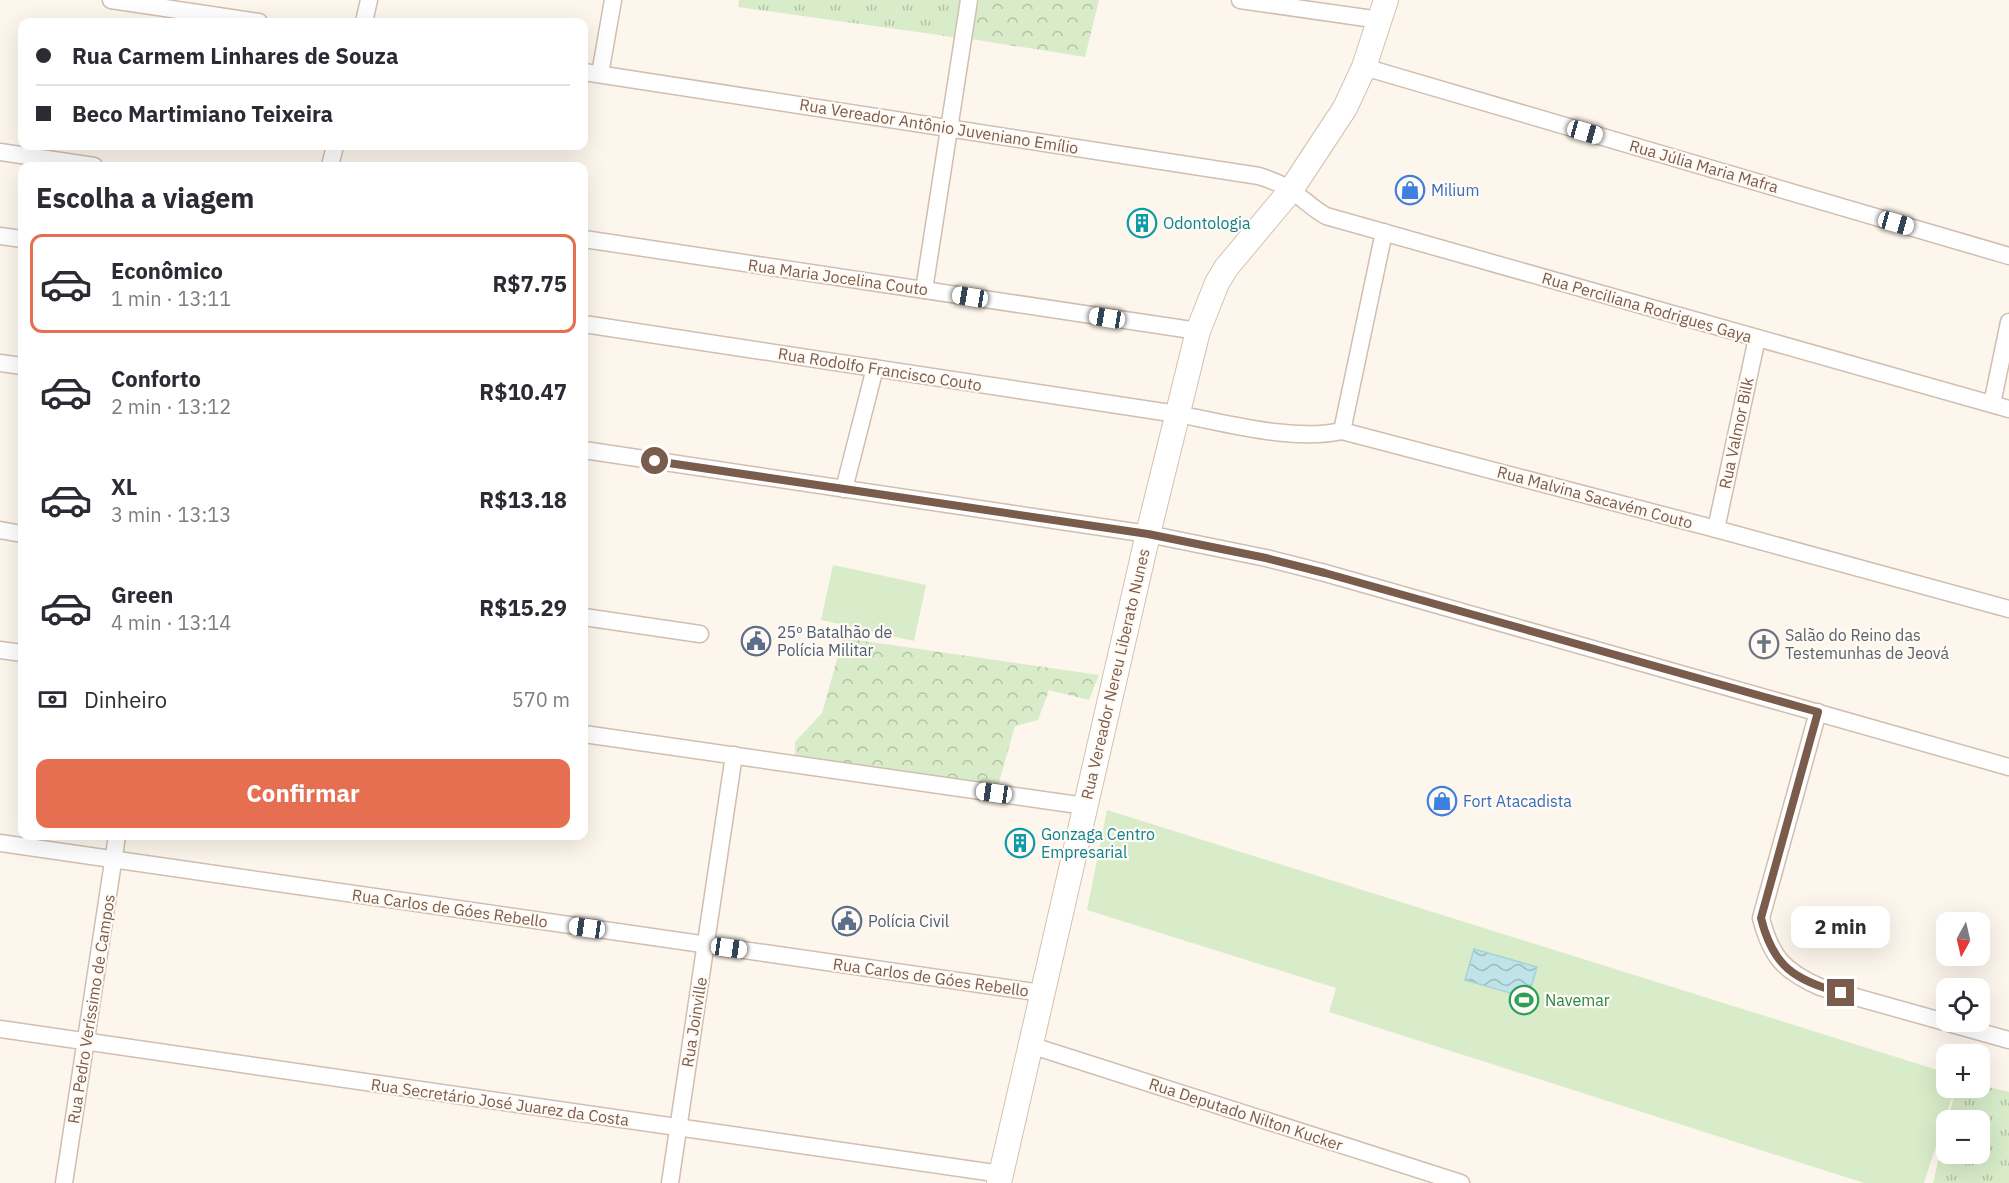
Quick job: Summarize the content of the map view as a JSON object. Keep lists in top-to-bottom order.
{
  "streets": {
    "main road": ["Rua Vereador Nereu Liberato Nunes"],
    "street": [
      "Rua Vereador Antônio Juveniano Emílio",
      "Rua Júlia Maria Mafra",
      "Rua Maria Jocelina Couto",
      "Rua Perciliana Rodrigues Gaya",
      "Rua Rodolfo Francisco Couto",
      "Rua Valmor Bilk",
      "Rua Malvina Sacavém Couto",
      "Rua Carlos de Góes Rebello",
      "Rua Pedro Veríssimo de Campos",
      "Rua Joinville",
      "Rua Secretário José Juarez da Costa",
      "Rua Deputado Nilton Kucker"
    ]
  },
  "crossings": [
    ["Rua Vereador Antônio Juveniano Emílio", "Rua Perciliana Rodrigues Gaya"],
    ["Rua Vereador Antônio Juveniano Emílio", "Rua Vereador Nereu Liberato Nunes"],
    ["Rua Júlia Maria Mafra", "Rua Vereador Nereu Liberato Nunes"],
    ["Rua Maria Jocelina Couto", "Rua Vereador Nereu Liberato Nunes"],
    ["Rua Perciliana Rodrigues Gaya", "Rua Valmor Bilk"],
    ["Rua Perciliana Rodrigues Gaya", "Rua Vereador Nereu Liberato Nunes"],
    ["Rua Rodolfo Francisco Couto", "Rua Malvina Sacavém Couto"],
    ["Rua Rodolfo Francisco Couto", "Rua Vereador Nereu Liberato Nunes"],
    ["Rua Valmor Bilk", "Rua Malvina Sacavém Couto"],
    ["Rua Malvina Sacavém Couto", "Rua Vereador Nereu Liberato Nunes"],
    ["Rua Vereador Nereu Liberato Nunes", "Rua Carlos de Góes Rebello"],
    ["Rua Vereador Nereu Liberato Nunes", "Rua Secretário José Juarez da Costa"],
    ["Rua Vereador Nereu Liberato Nunes", "Rua Deputado Nilton Kucker"],
    ["Rua Carlos de Góes Rebello", "Rua Pedro Veríssimo de Campos"],
    ["Rua Carlos de Góes Rebello", "Rua Joinville"],
    ["Rua Pedro Veríssimo de Campos", "Rua Secretário José Juarez da Costa"],
    ["Rua Joinville", "Rua Secretário José Juarez da Costa"]
  ],
  "places": {
    "shop": ["Milium", "Fort Atacadista"],
    "building": ["Odontologia", "Gonzaga Centro Empresarial"],
    "public building": ["25º Batalhão de Polícia Militar", "Polícia Civil"],
    "church": ["Salão do Reino das Testemunhas de Jeová"],
    "sports": ["Navemar"]
  },
  "north": "bottom",
  "page": {
    "banner": ["Rua Carmem Linhares de Souza", "Beco Martimiano Teixeira"],
    "heading": "Escolha a viagem",
    "list": [
      {
        "name": "Econômico",
        "note": "1 min · 13:11",
        "value": "R$7.75"
      },
      {
        "name": "Conforto",
        "note": "2 min · 13:12",
        "value": "R$10.47"
      },
      {
        "name": "XL",
        "note": "3 min · 13:13",
        "value": "R$13.18"
      },
      {
        "name": "Green",
        "note": "4 min · 13:14",
        "value": "R$15.29"
      }
    ],
    "pay": ["Dinheiro", "570 m"],
    "buttons": "Confirmar",
    "bubble": "2 min",
    "map_buttons": ["+", "−"]
  }
}
